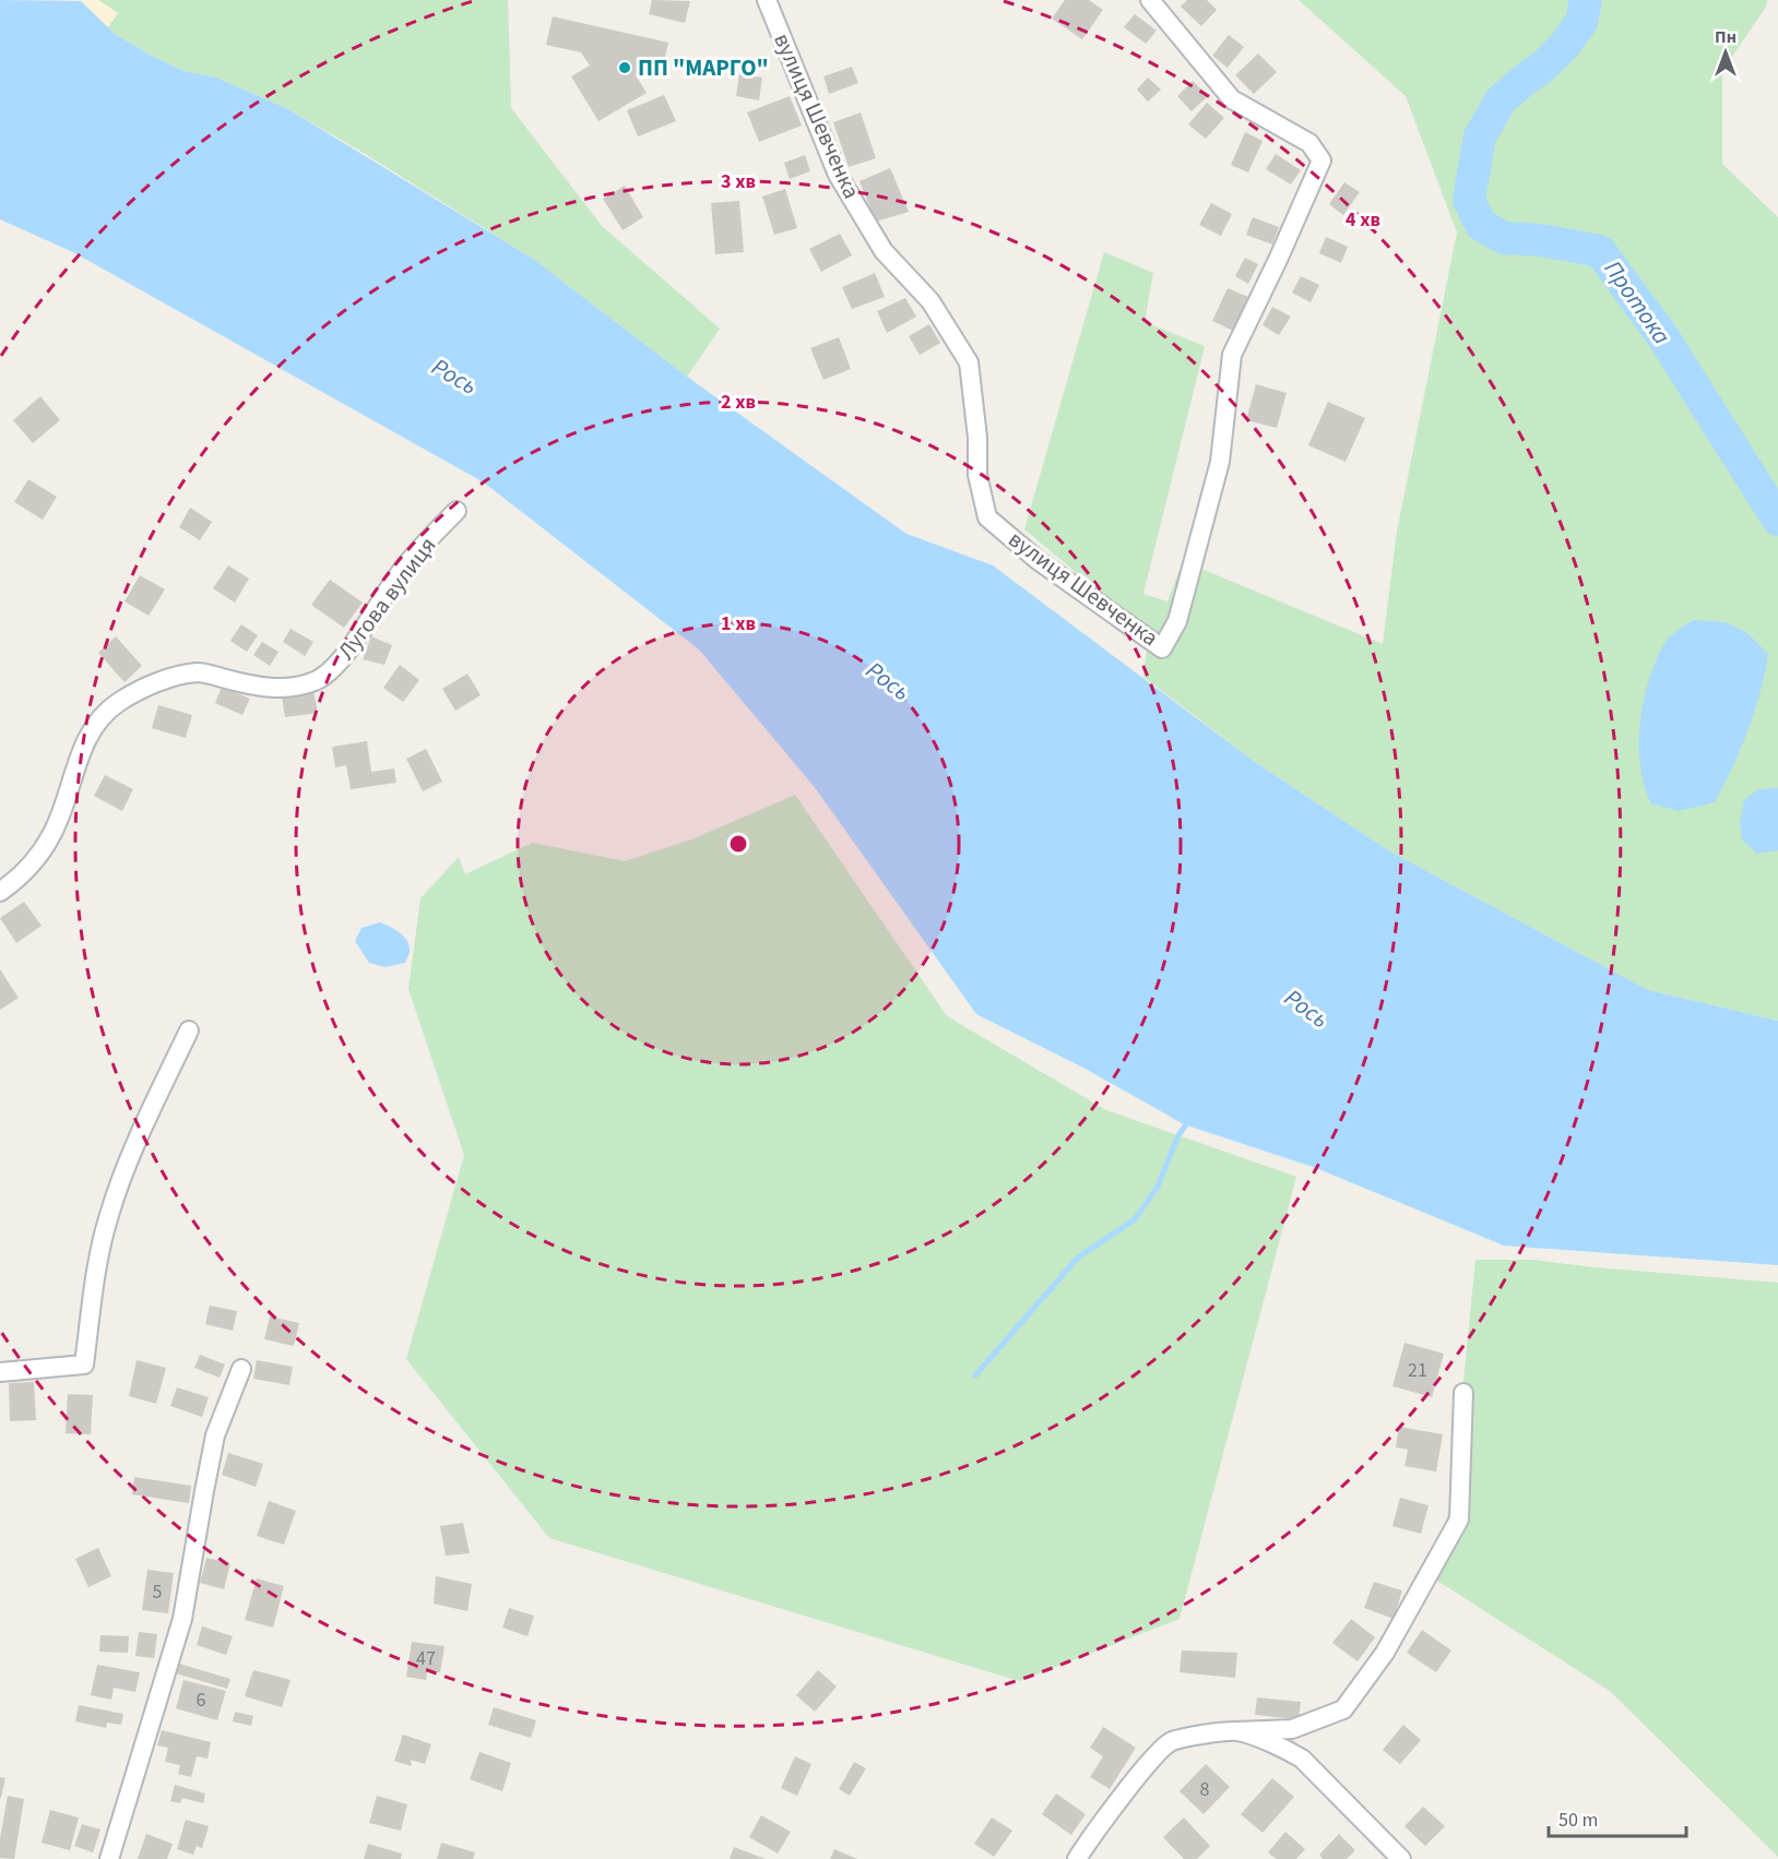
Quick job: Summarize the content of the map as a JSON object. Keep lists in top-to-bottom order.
{
  "streets": {
    "street": ["вулиця Шевченка", "Лугова вулиця"]
  },
  "water": ["Протока", "Рось"],
  "places": ["ПП \"МАРГО\""],
  "house_numbers": [
    "21",
    "5",
    "47",
    "6",
    "8"
  ],
  "scale_bar": "50 m",
  "north": "top",
  "rings": [
    "3 хв",
    "4 хв",
    "2 хв",
    "1 хв"
  ]
}
